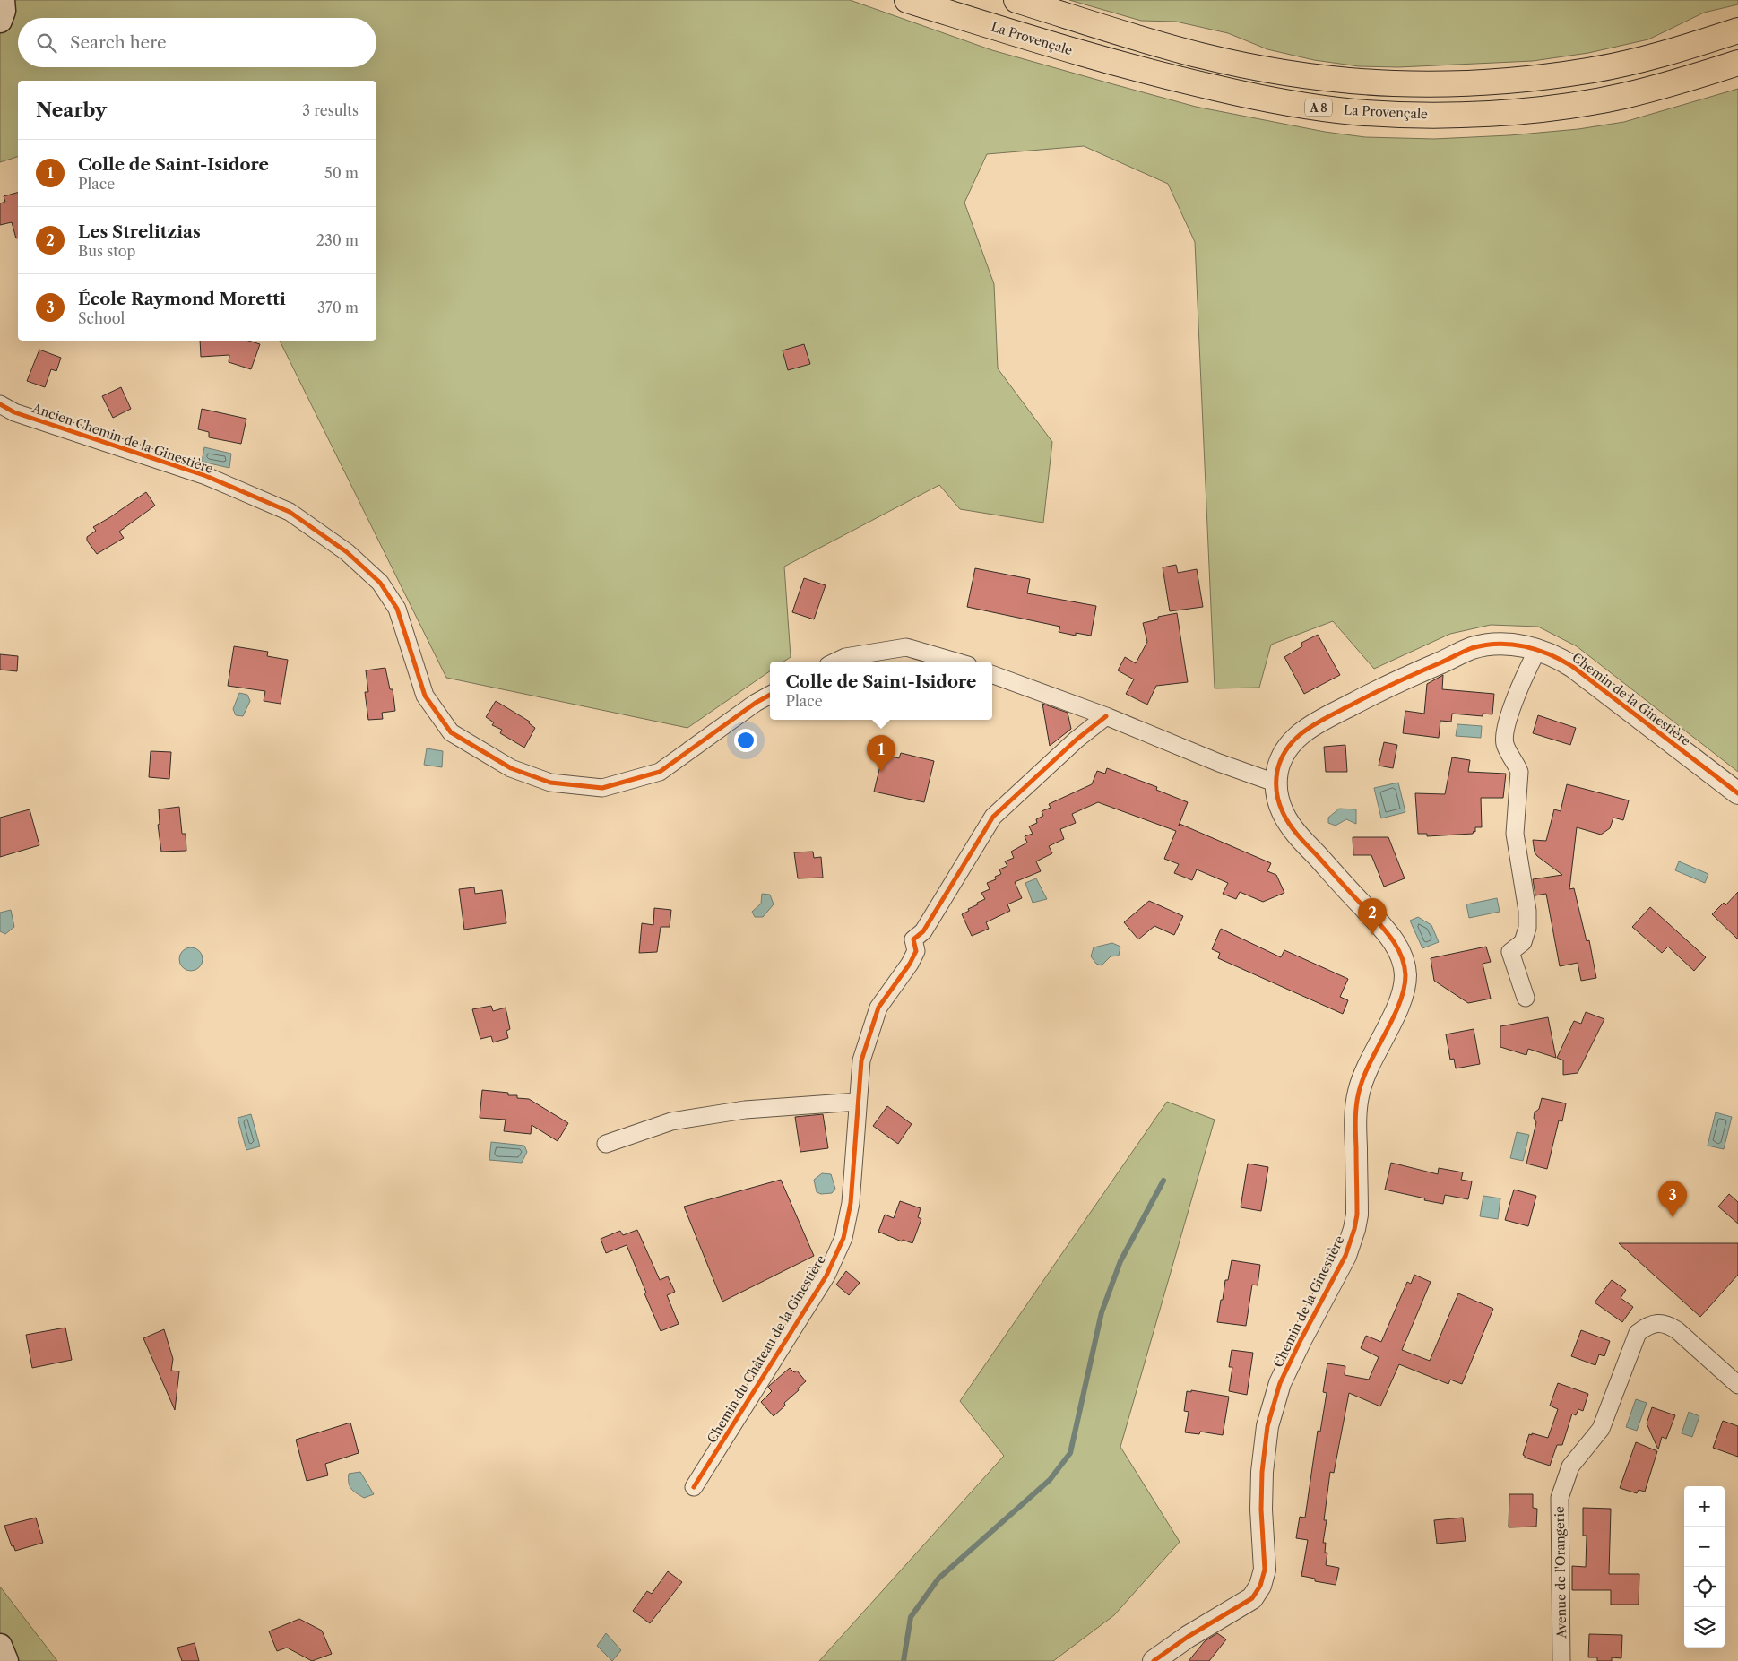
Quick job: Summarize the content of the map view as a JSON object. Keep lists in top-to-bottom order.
{
  "streets": {
    "highway": ["La Provençale", "A 8"],
    "street": [
      "Ancien Chemin de la Ginestière",
      "Chemin de la Ginestière",
      "Chemin du Château de la Ginestière",
      "Avenue de l'Orangerie"
    ]
  },
  "page": {
    "search": "Search here",
    "heading": ["Nearby", "3 results"],
    "list": [
      {
        "mark": "1",
        "name": "Colle de Saint-Isidore",
        "note": "Place",
        "value": "50 m"
      },
      {
        "mark": "2",
        "name": "Les Strelitzias",
        "note": "Bus stop",
        "value": "230 m"
      },
      {
        "mark": "3",
        "name": "École Raymond Moretti",
        "note": "School",
        "value": "370 m"
      }
    ],
    "popup": ["Colle de Saint-Isidore", "Place"],
    "pins": ["1", "2", "3"],
    "map_buttons": ["+", "−"]
  }
}
